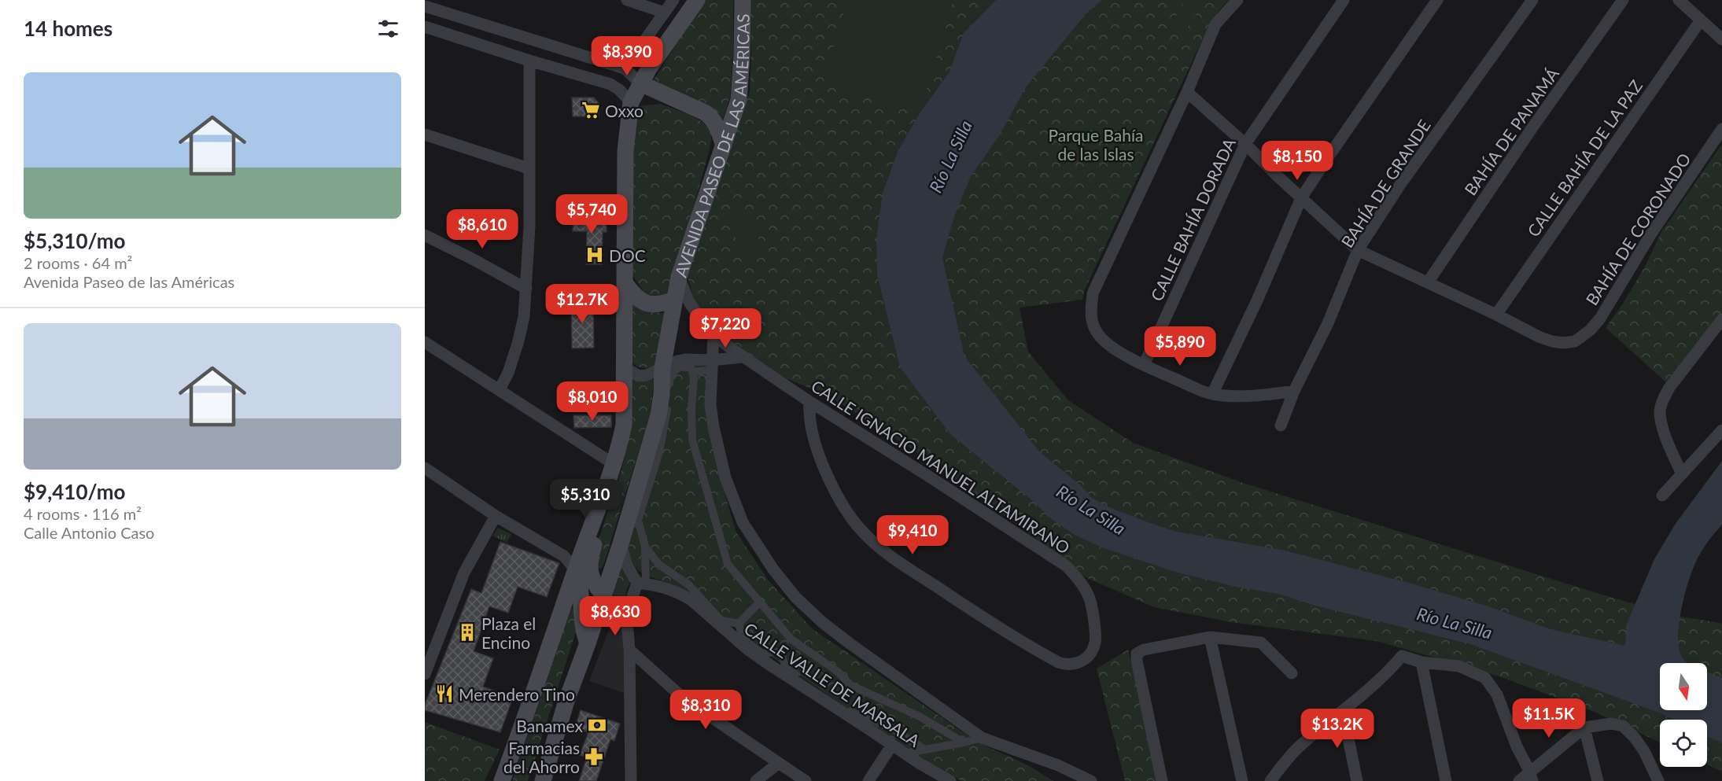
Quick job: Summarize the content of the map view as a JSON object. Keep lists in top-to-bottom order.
{
  "streets": {
    "main road": ["AVENIDA PASEO DE LAS AMÉRICAS"],
    "street": [
      "BAHÍA DE PANAMÁ",
      "CALLE BAHÍA DE LA PAZ",
      "BAHÍA DE GRANDE",
      "CALLE BAHÍA DORADA",
      "BAHÍA DE CORONADO",
      "CALLE IGNACIO MANUEL ALTAMIRANO",
      "CALLE VALLE DE MARSALA"
    ]
  },
  "crossings": [
    ["AVENIDA PASEO DE LAS AMÉRICAS", "CALLE IGNACIO MANUEL ALTAMIRANO"],
    ["CALLE BAHÍA DE LA PAZ", "BAHÍA DE CORONADO"]
  ],
  "water": ["Río La Silla"],
  "parks": ["Parque Bahía de las Islas"],
  "places": {
    "supermarket": ["Oxxo"],
    "hospital": ["DOC"],
    "building": ["Plaza el Encino"],
    "restaurant": ["Merendero Tino"],
    "bank": ["Banamex"],
    "pharmacy": ["Farmacias del Ahorro"]
  },
  "north": "bottom",
  "page": {
    "heading": "14 homes",
    "price": [
      "$8,390",
      "$8,150",
      "$5,740",
      "$8,610",
      "$12.7K",
      "$7,220",
      "$5,890",
      "$8,010",
      "$5,310",
      "$9,410",
      "$8,630",
      "$8,310",
      "$11.5K",
      "$13.2K"
    ],
    "list": [
      {
        "name": "$5,310/mo",
        "note": "2 rooms · 64 m² · Avenida Paseo de las Américas"
      },
      {
        "name": "$9,410/mo",
        "note": "4 rooms · 116 m² · Calle Antonio Caso"
      }
    ]
  }
}
